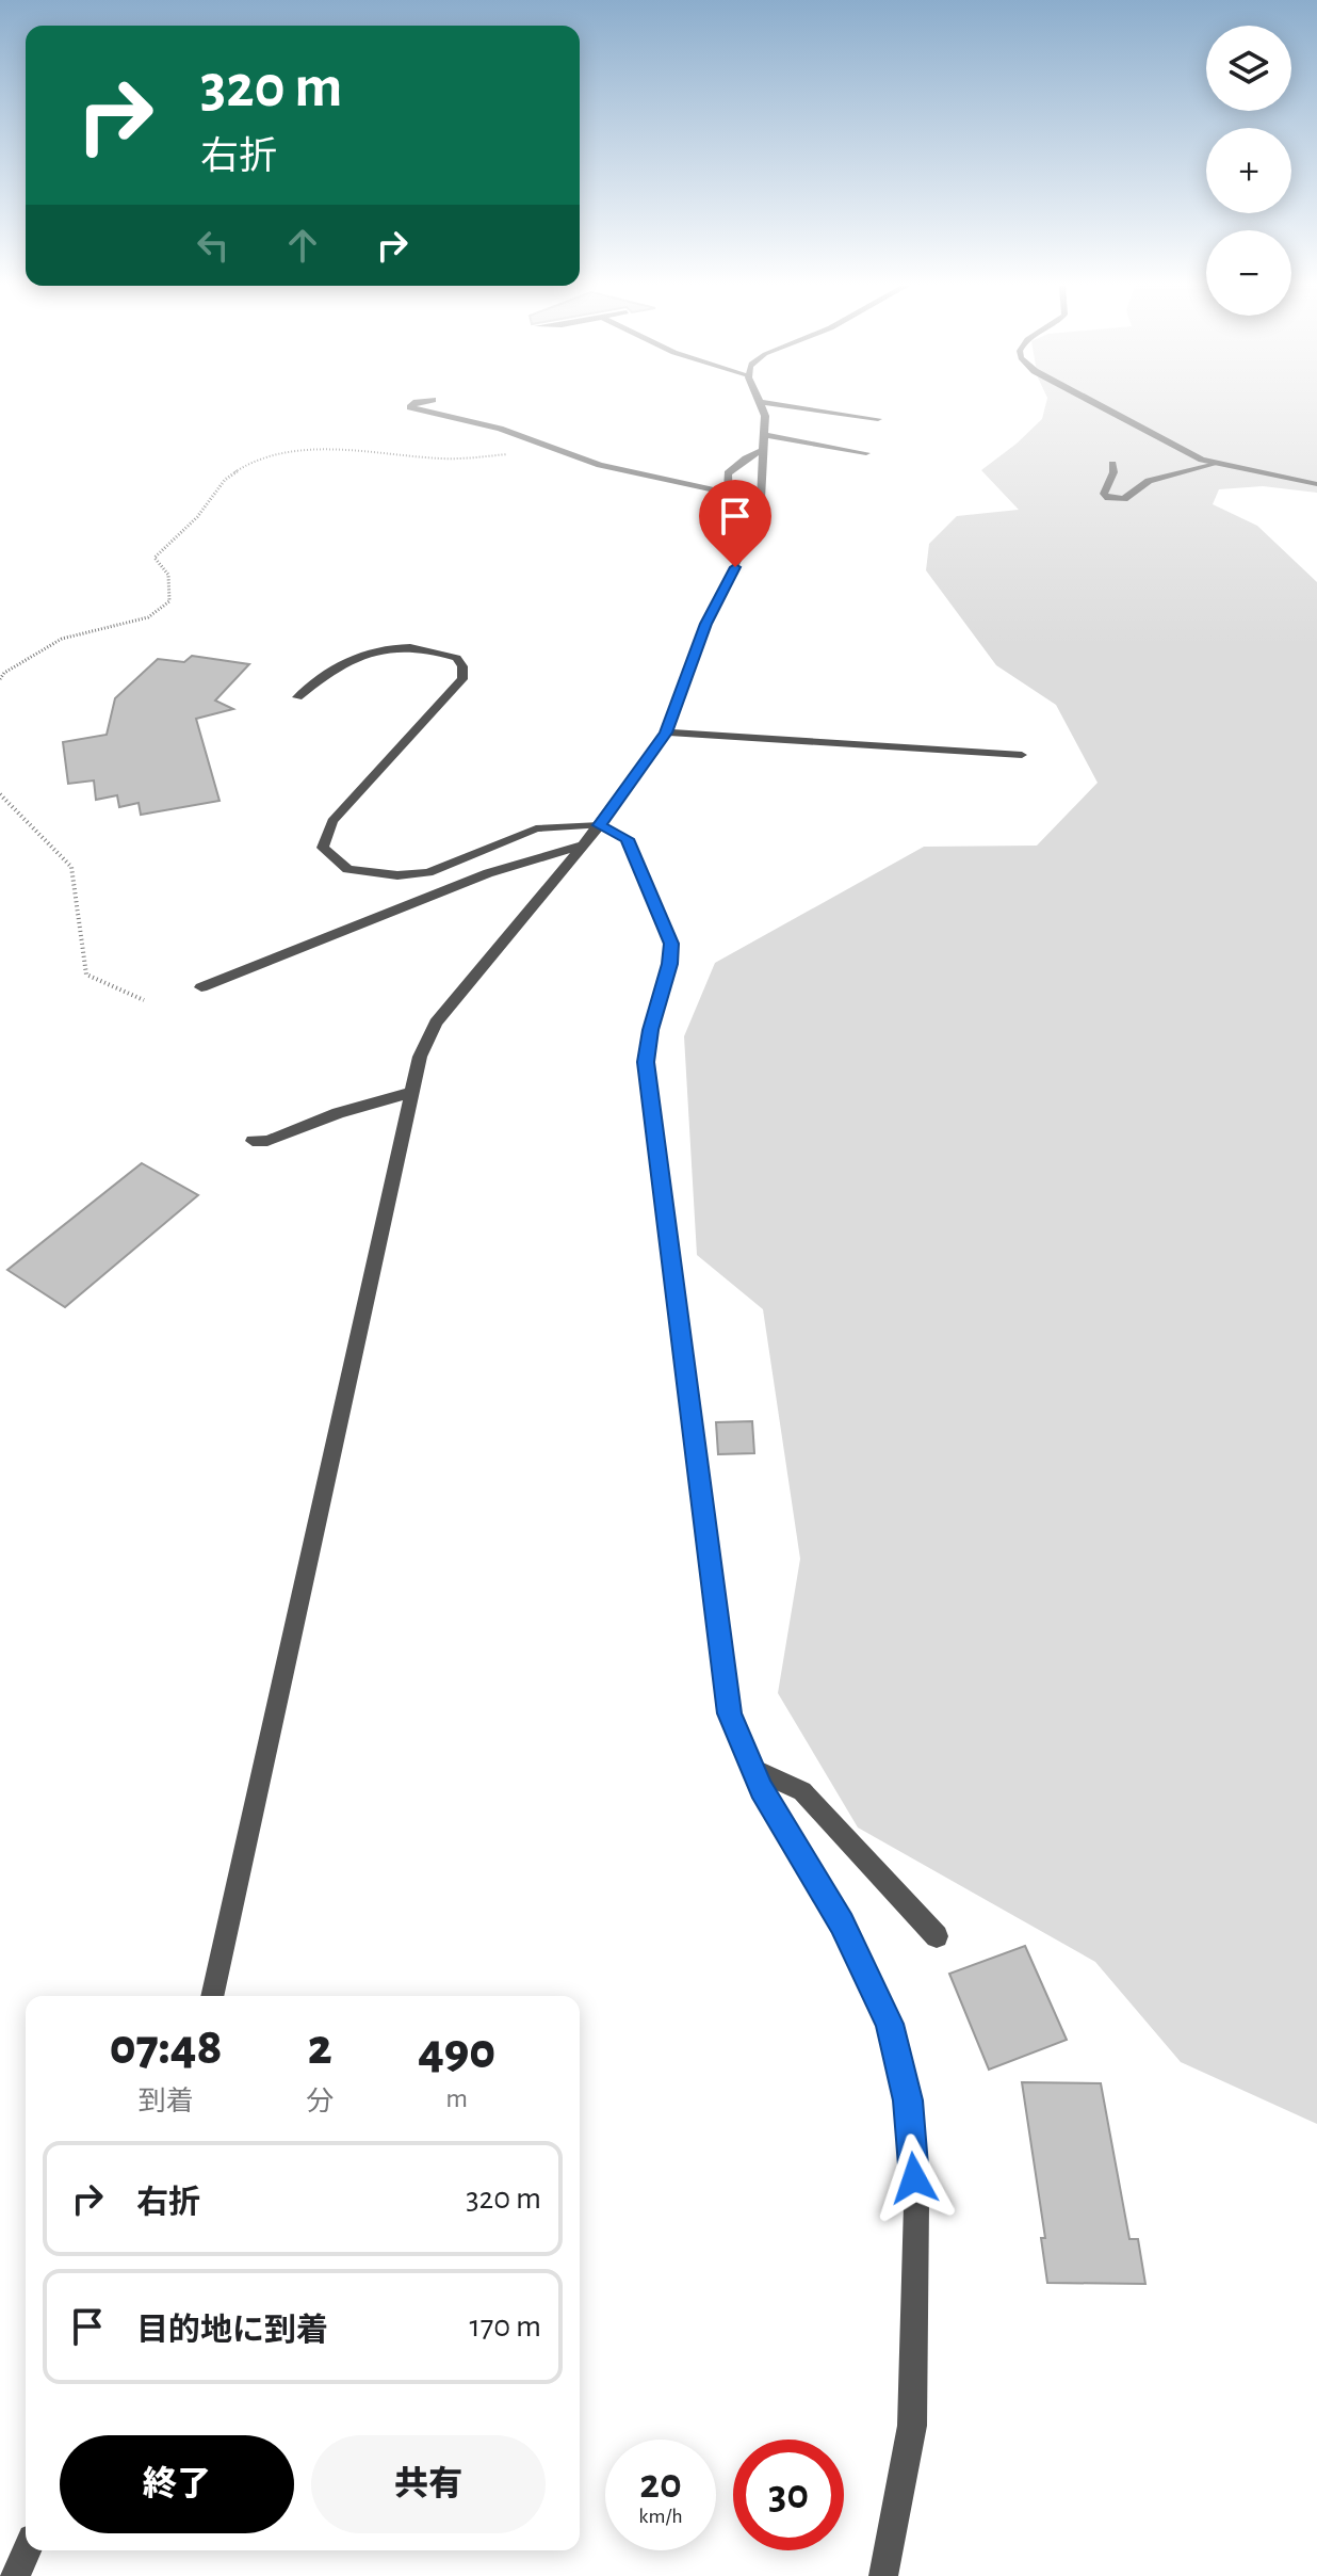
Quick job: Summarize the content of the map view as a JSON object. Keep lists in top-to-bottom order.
{
  "page": {
    "map_buttons": ["+", "−"],
    "turn": ["320 m", "右折"],
    "eta": [
      "07:48",
      "到着",
      "2",
      "分",
      "490",
      "m"
    ],
    "list": [
      {
        "name": "右折",
        "value": "320 m"
      },
      {
        "name": "目的地に到着",
        "value": "170 m"
      }
    ],
    "buttons": ["終了", "共有"],
    "speed": "20 km/h",
    "limit": "30"
  }
}
